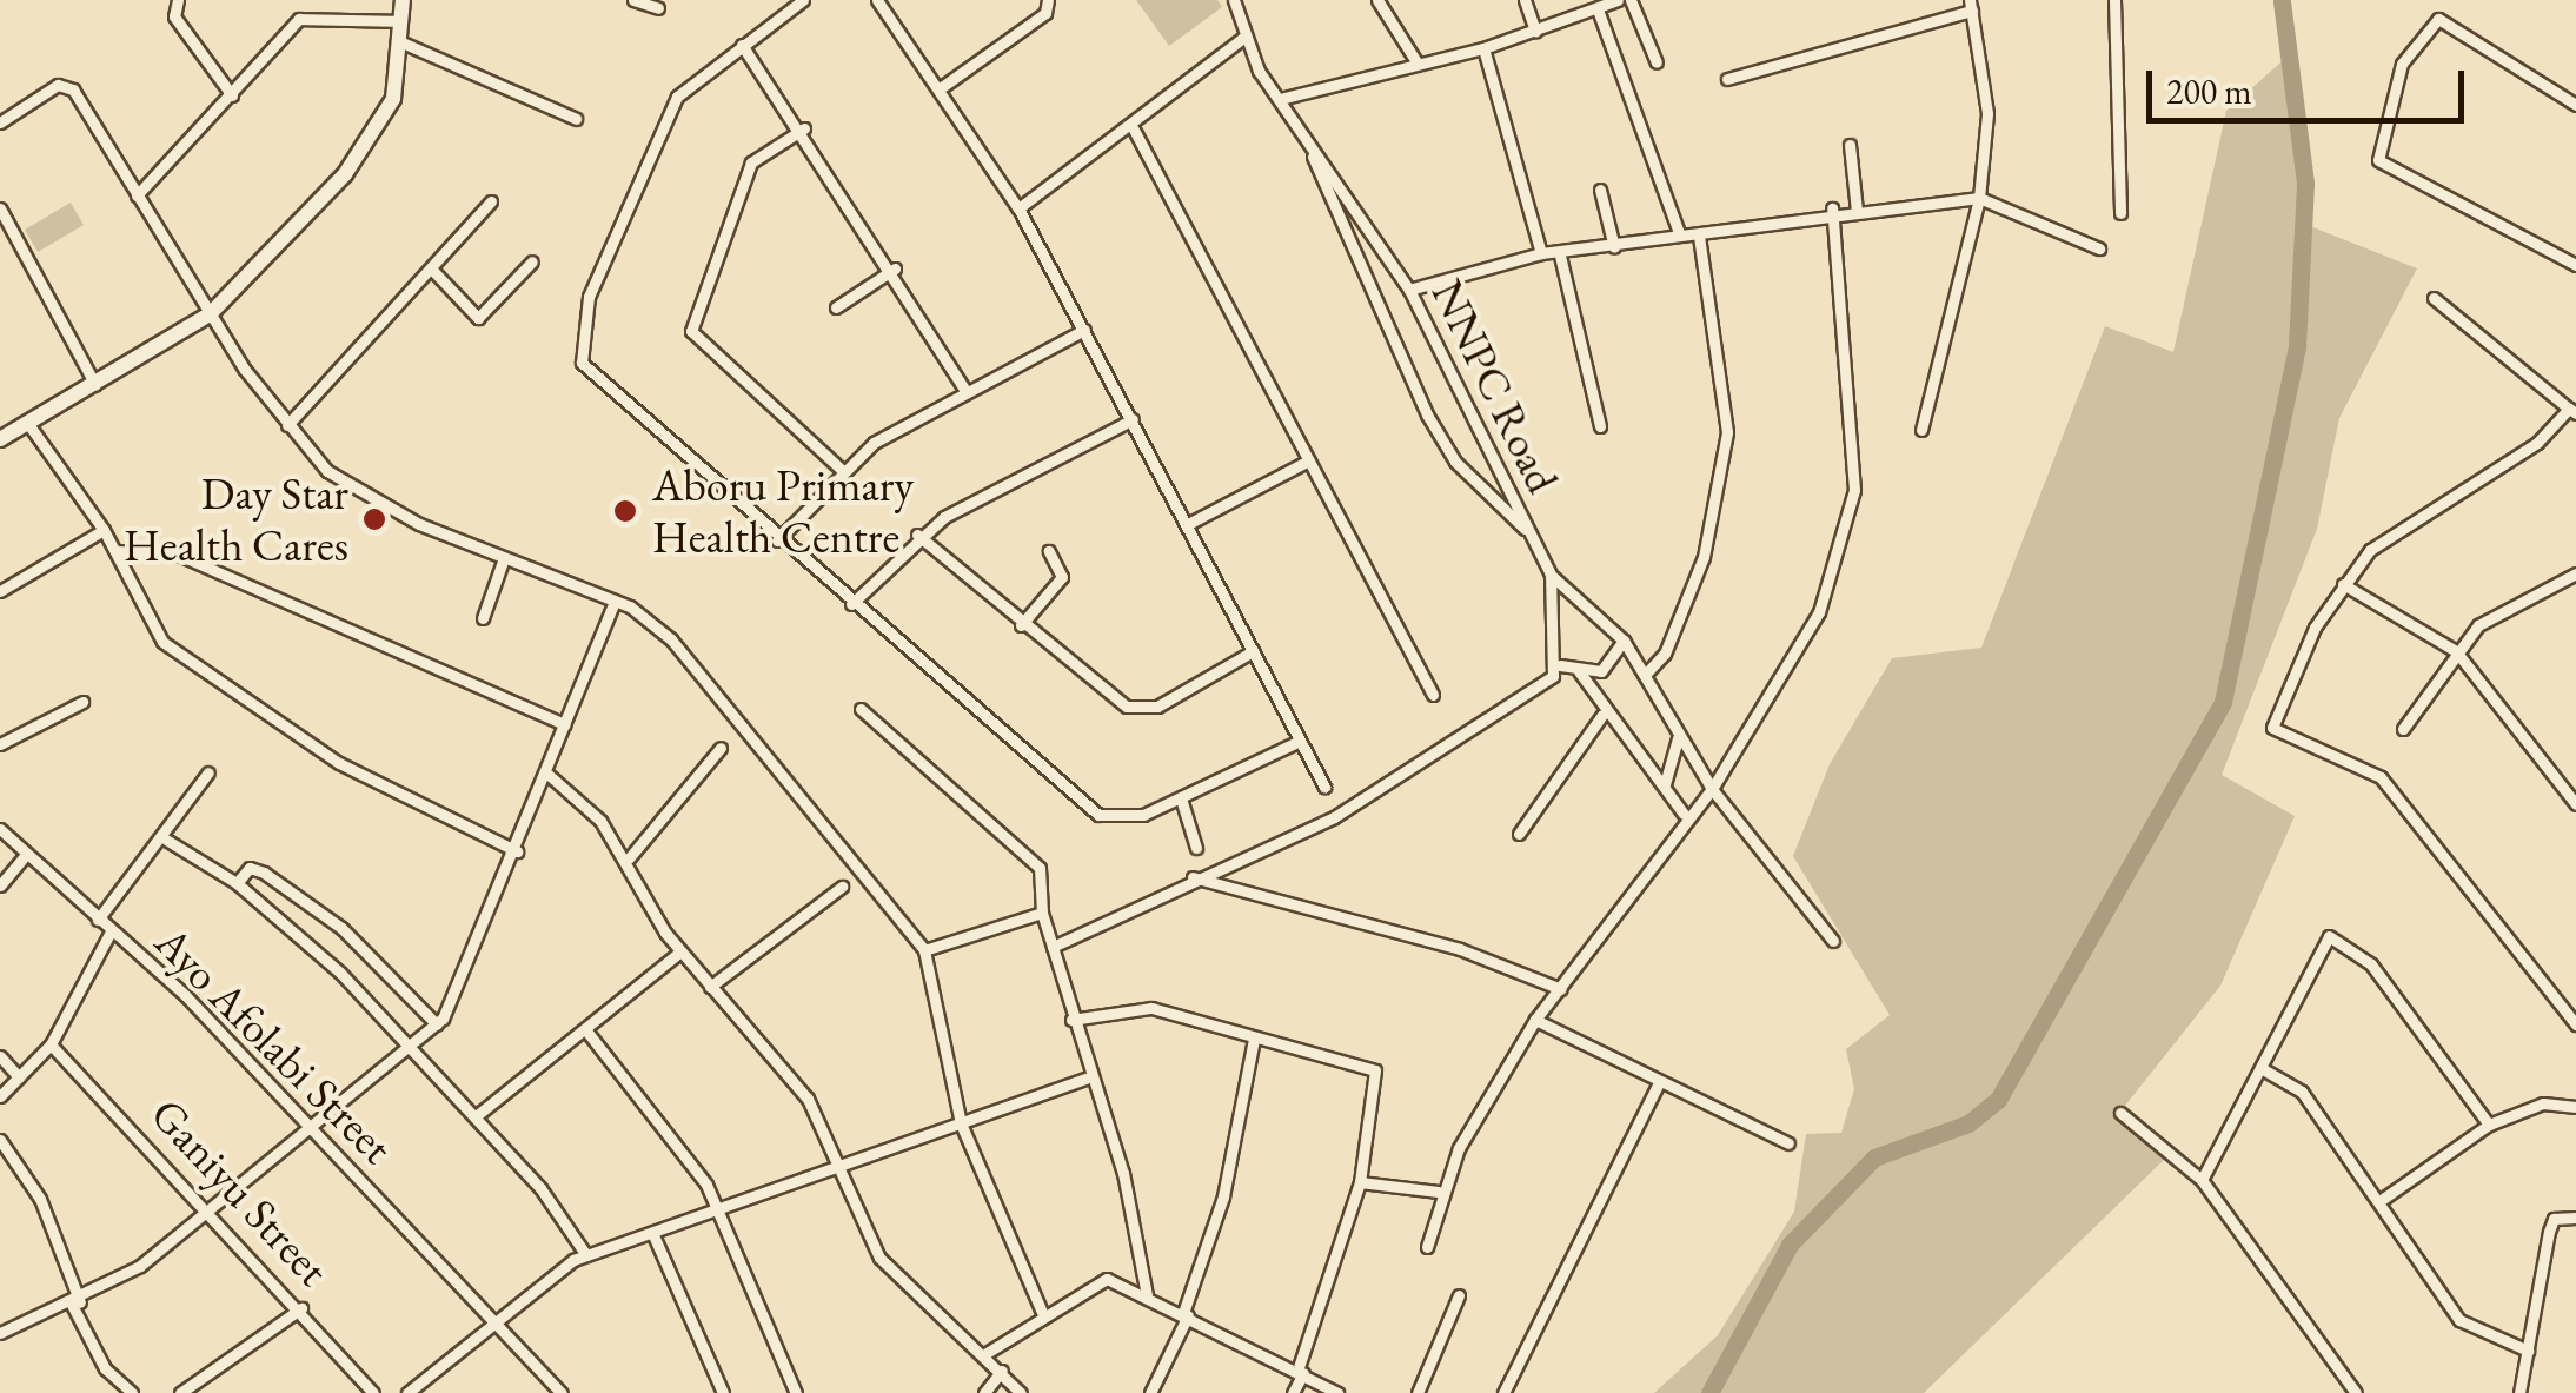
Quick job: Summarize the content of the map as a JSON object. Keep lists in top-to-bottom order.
{
  "streets": {
    "street": ["NNPC Road", "Ayo Afolabi Street", "Ganiyu Street"]
  },
  "places": ["Aboru Primary Health Centre", "Day Star Health Cares"],
  "scale_bar": "200 m"
}
